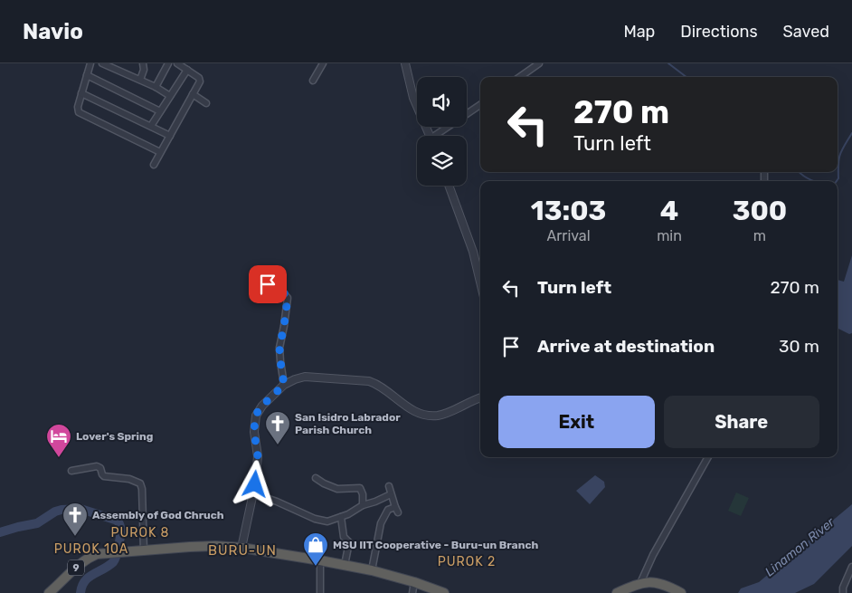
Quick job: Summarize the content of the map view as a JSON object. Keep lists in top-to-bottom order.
{
  "streets": {
    "highway": ["9"]
  },
  "districts": [
    "PUROK 8",
    "PUROK 10A",
    "BURU-UN",
    "PUROK 2"
  ],
  "water": ["Linamon River"],
  "places": {
    "church": ["San Isidro Labrador Parish Church", "Assembly of God Chruch"],
    "hotel": ["Lover's Spring"],
    "shop": ["MSU IIT Cooperative - Buru-un Branch"]
  },
  "page": {
    "header": "Navio",
    "nav": ["Map", "Directions", "Saved"],
    "turn": ["270 m", "Turn left"],
    "eta": [
      "13:03",
      "Arrival",
      "4",
      "min",
      "300",
      "m"
    ],
    "list": [
      {
        "name": "Turn left",
        "value": "270 m"
      },
      {
        "name": "Arrive at destination",
        "value": "30 m"
      }
    ],
    "buttons": ["Exit", "Share"]
  }
}
